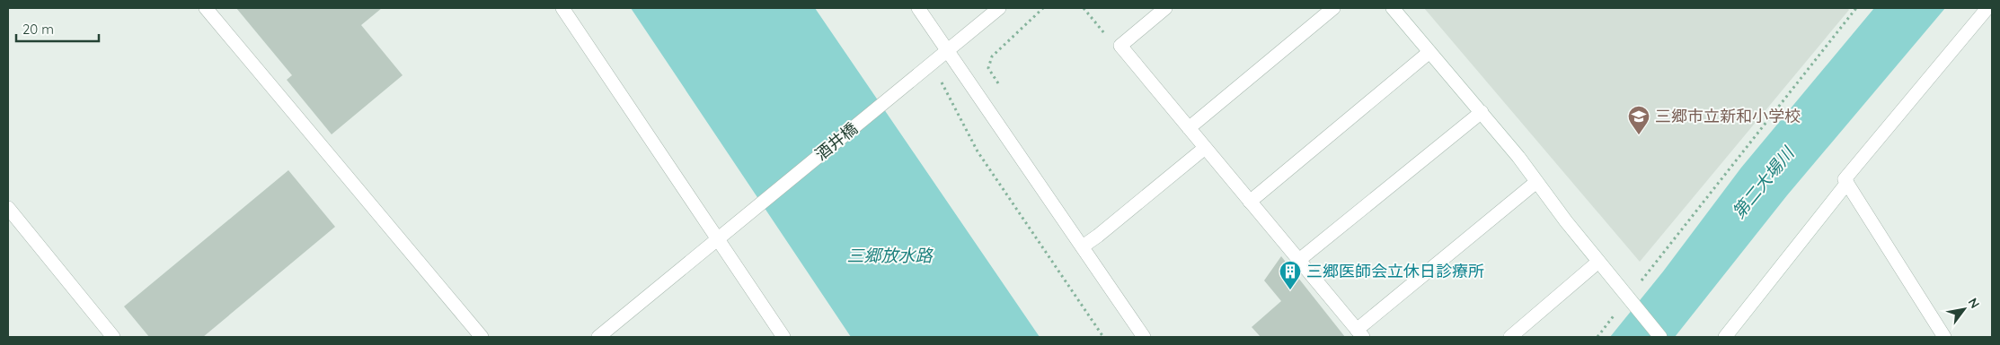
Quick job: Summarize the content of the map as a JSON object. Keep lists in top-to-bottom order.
{
  "streets": {
    "street": ["酒井橋"]
  },
  "water": ["第二大場川", "三郷放水路"],
  "places": {
    "school or university": ["三郷市立新和小学校"],
    "building": ["三郷医師会立休日診療所"]
  },
  "scale_bar": "20 m",
  "north": "top right"
}
